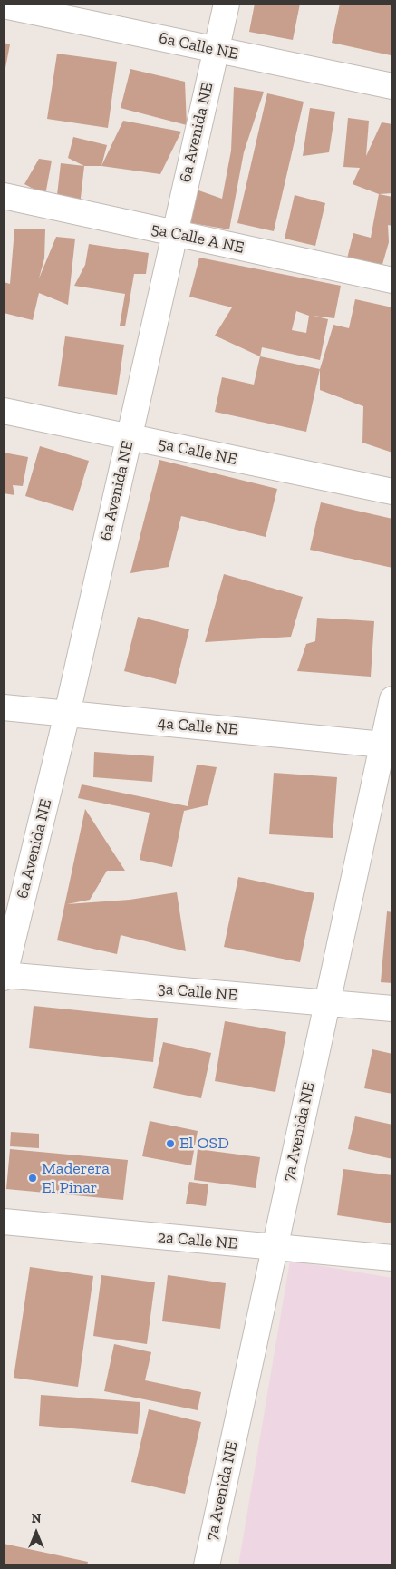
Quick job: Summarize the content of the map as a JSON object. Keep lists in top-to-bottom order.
{
  "streets": {
    "street": [
      "6a Calle NE",
      "6a Avenida NE",
      "5a Calle A NE",
      "5a Calle NE",
      "4a Calle NE",
      "3a Calle NE",
      "7a Avenida NE",
      "2a Calle NE"
    ]
  },
  "crossings": [
    ["6a Calle NE", "6a Avenida NE"],
    ["6a Avenida NE", "5a Calle A NE"],
    ["6a Avenida NE", "5a Calle NE"],
    ["6a Avenida NE", "4a Calle NE"],
    ["6a Avenida NE", "3a Calle NE"],
    ["4a Calle NE", "7a Avenida NE"],
    ["3a Calle NE", "7a Avenida NE"],
    ["7a Avenida NE", "2a Calle NE"]
  ],
  "places": ["El OSD", "Maderera El Pinar"],
  "north": "top"
}
